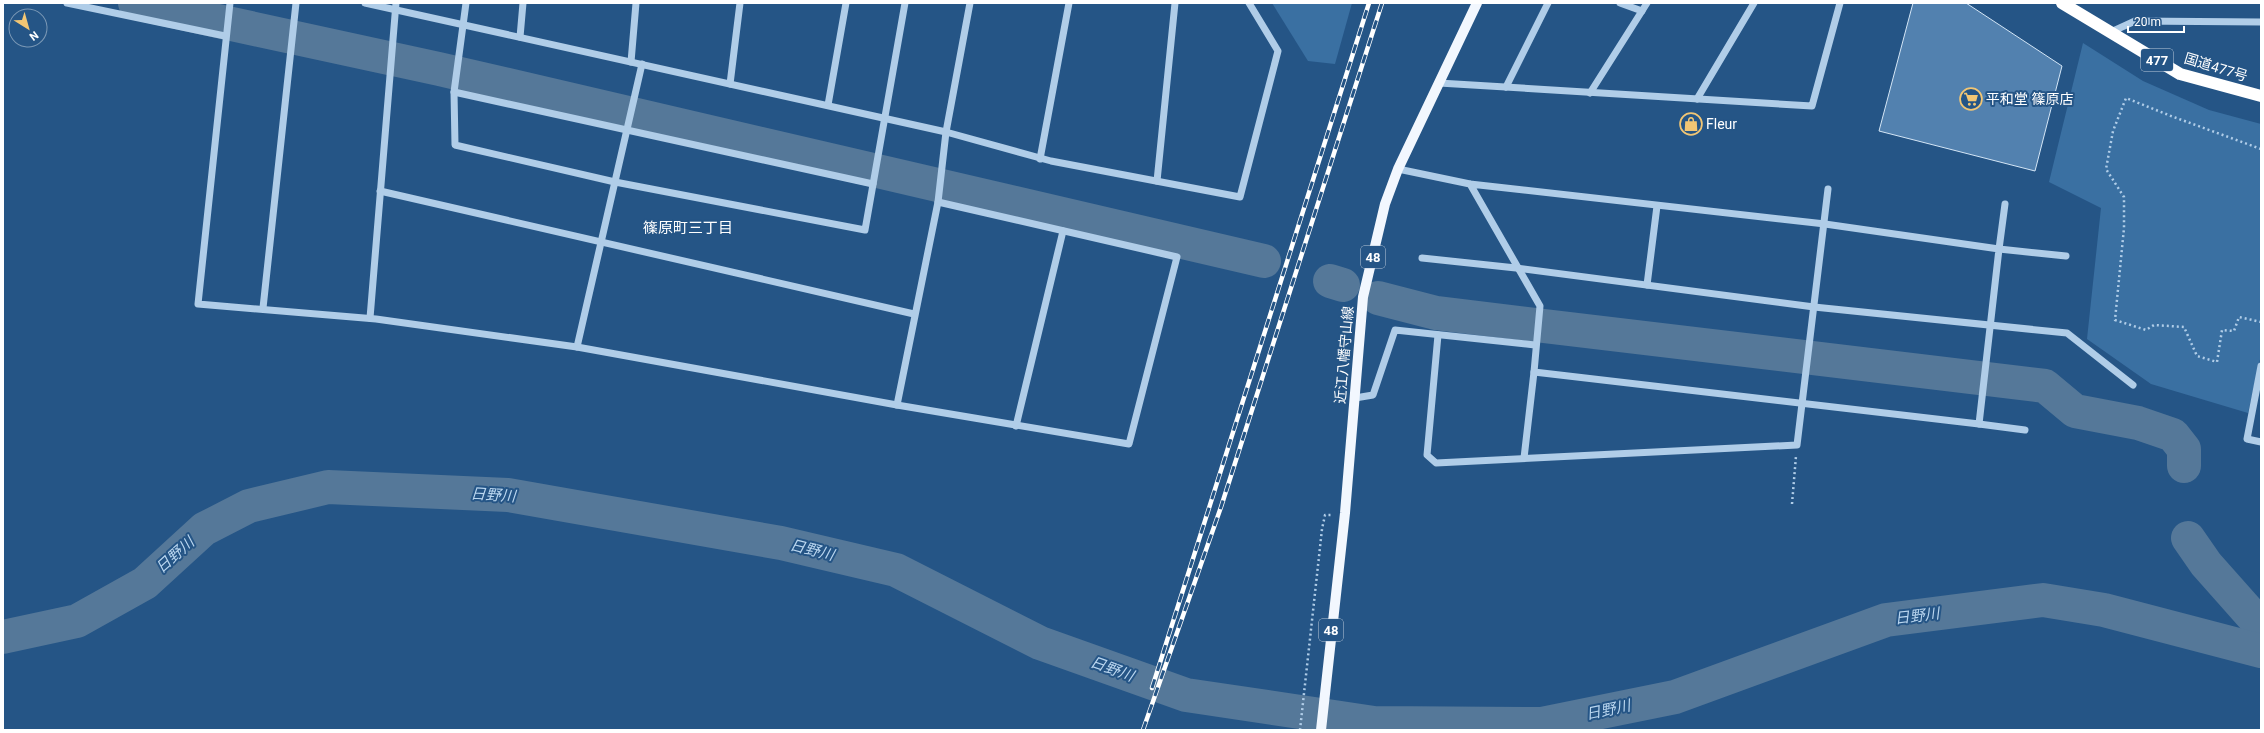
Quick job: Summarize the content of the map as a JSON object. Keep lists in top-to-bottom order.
{
  "streets": {
    "highway": ["477", "国道477号"],
    "main road": ["48", "近江八幡守山線"]
  },
  "districts": ["篠原町三丁目"],
  "water": ["日野川"],
  "places": {
    "supermarket": ["平和堂 篠原店"],
    "shop": ["Fleur"]
  },
  "scale_bar": "20 m",
  "north": "bottom right"
}
